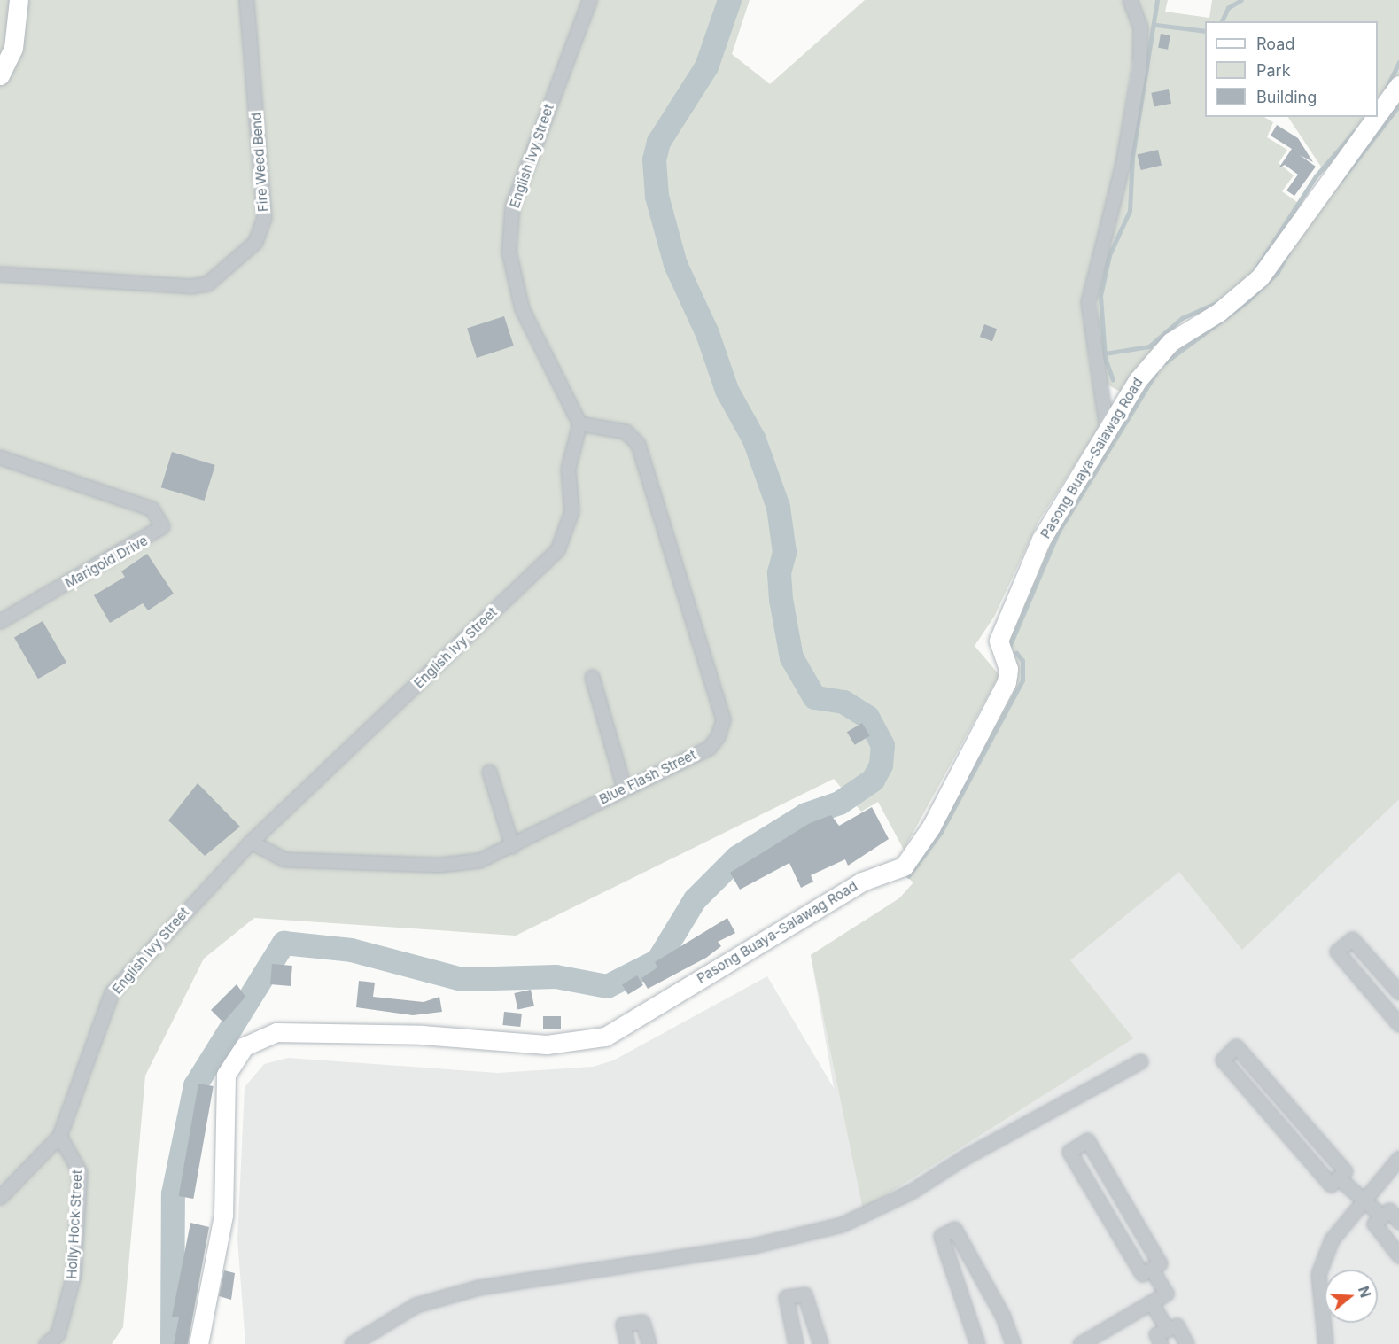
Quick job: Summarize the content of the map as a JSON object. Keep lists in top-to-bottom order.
{
  "streets": {
    "street": [
      "English Ivy Street",
      "Fire Weed Bend",
      "Pasong Buaya-Salawag Road",
      "Marigold Drive",
      "Blue Flash Street",
      "Holly Hock Street"
    ]
  },
  "crossings": [
    ["English Ivy Street", "Blue Flash Street"],
    ["English Ivy Street", "Holly Hock Street"]
  ],
  "legend": ["Road", "Park", "Building"],
  "north": "right"
}
